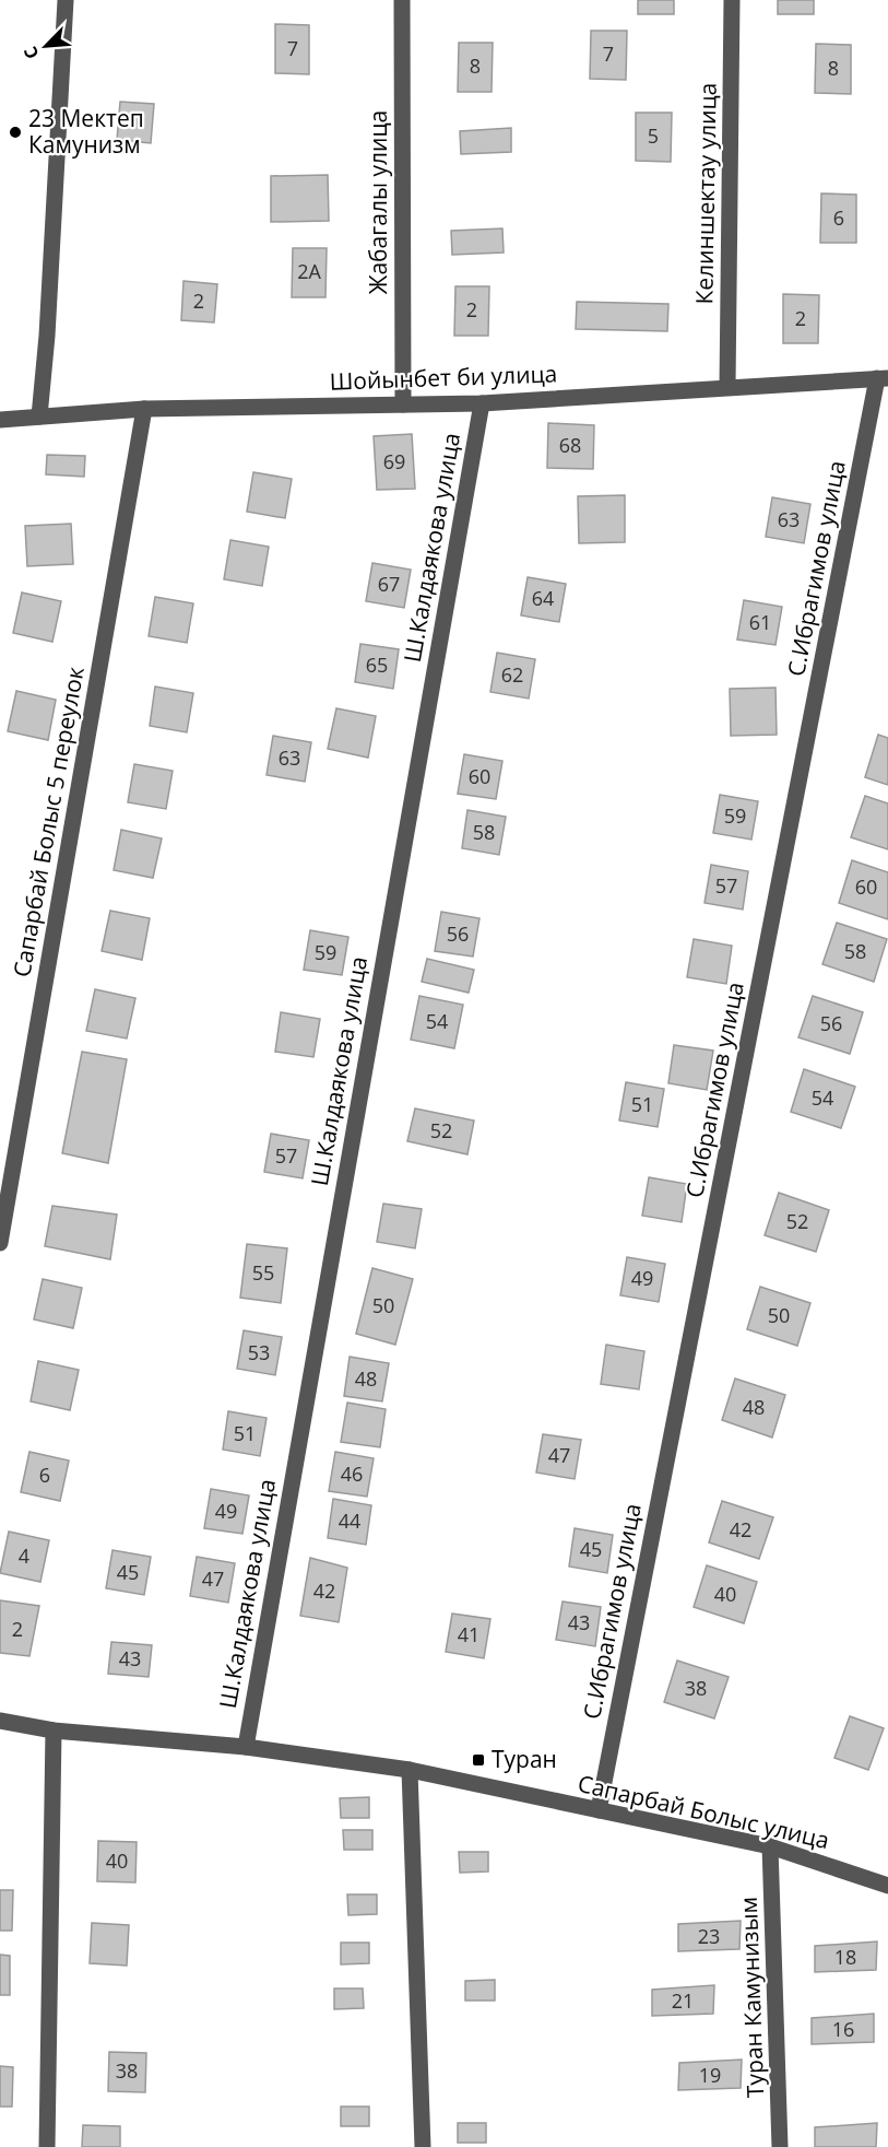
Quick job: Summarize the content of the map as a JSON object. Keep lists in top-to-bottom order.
{
  "streets": {
    "street": [
      "Келиншектау улица",
      "Жабагалы улица",
      "Шойынбет би улица",
      "Ш.Калдаякова улица",
      "С.Ибрагимов улица",
      "Сапарбай Болыс 5 переулок",
      "Сапарбай Болыс улица",
      "Туран Камунизым"
    ]
  },
  "crossings": [
    ["Келиншектау улица", "Шойынбет би улица"],
    ["Жабагалы улица", "Шойынбет би улица"],
    ["Шойынбет би улица", "Ш.Калдаякова улица"],
    ["Шойынбет би улица", "С.Ибрагимов улица"],
    ["Шойынбет би улица", "Сапарбай Болыс 5 переулок"],
    ["Ш.Калдаякова улица", "Сапарбай Болыс улица"],
    ["С.Ибрагимов улица", "Сапарбай Болыс улица"],
    ["Сапарбай Болыс улица", "Туран Камунизым"]
  ],
  "places": {
    "other": ["23 Мектеп Камунизм"],
    "transit": ["Туран"]
  },
  "house_numbers": [
    "7",
    "7",
    "8",
    "8",
    "5",
    "6",
    "2A",
    "2",
    "2",
    "2",
    "68",
    "69",
    "63",
    "67",
    "64",
    "61",
    "65",
    "62",
    "63",
    "60",
    "59",
    "58",
    "57",
    "60",
    "56",
    "58",
    "59",
    "54",
    "56",
    "54",
    "51",
    "52",
    "57",
    "52",
    "55",
    "49",
    "50",
    "50",
    "53",
    "48",
    "48",
    "51",
    "47",
    "46",
    "6",
    "49",
    "44",
    "42",
    "45",
    "4",
    "45",
    "47",
    "42",
    "40",
    "43",
    "2",
    "41",
    "43",
    "38",
    "40",
    "23",
    "18",
    "21",
    "16",
    "38",
    "19"
  ],
  "north": "bottom left"
}
